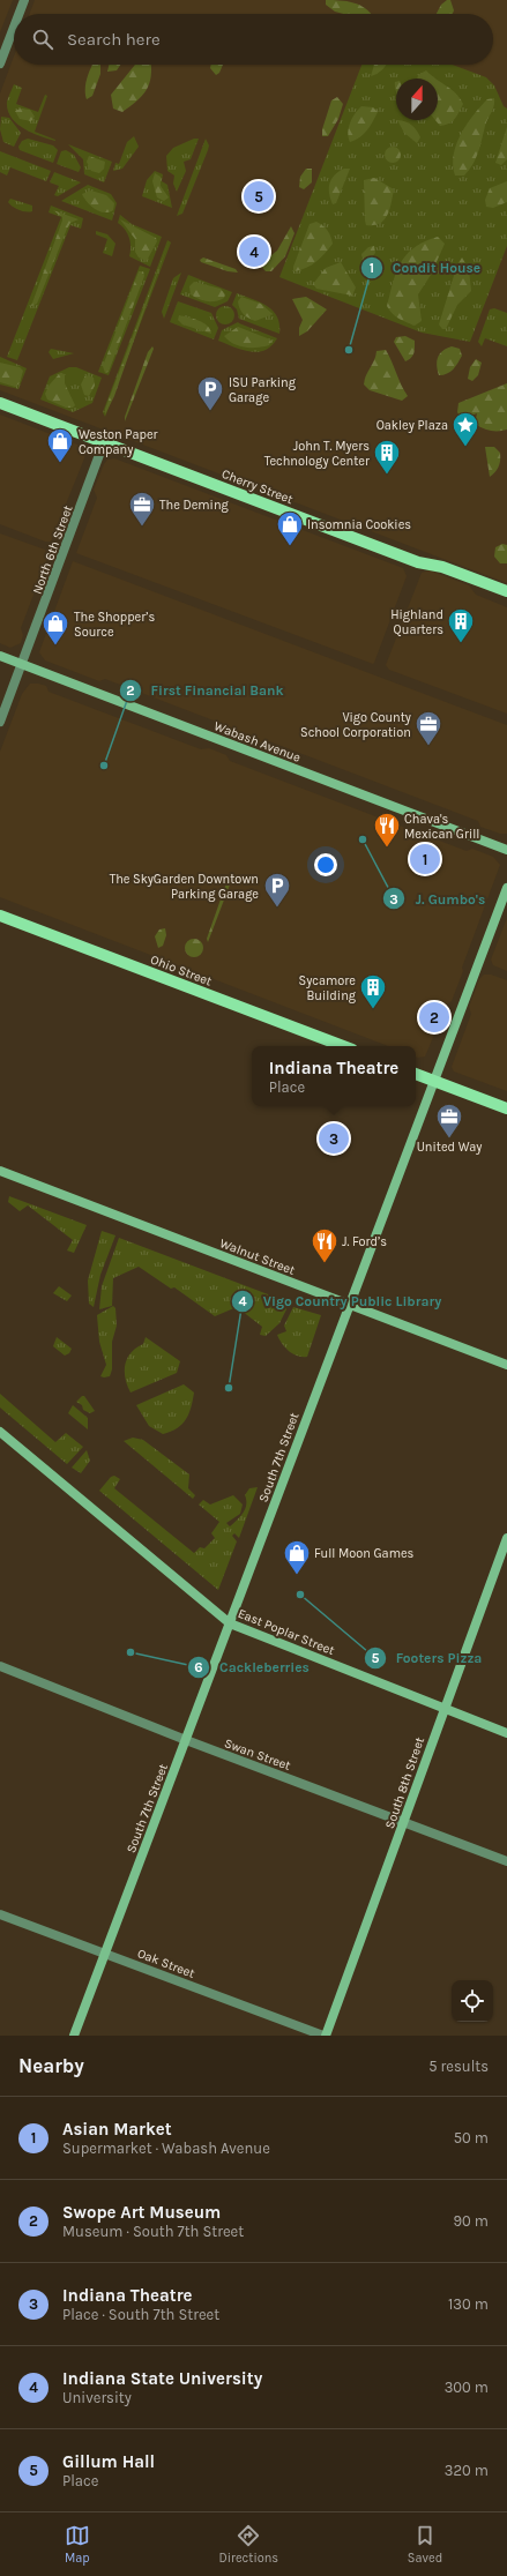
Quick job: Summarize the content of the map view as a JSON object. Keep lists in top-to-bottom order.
{
  "streets": {
    "main road": [
      "Cherry Street",
      "Wabash Avenue",
      "Ohio Street",
      "Walnut Street",
      "South 7th Street",
      "East Poplar Street",
      "South 8th Street"
    ],
    "street": ["North 6th Street", "Swan Street", "Oak Street"]
  },
  "crossings": [
    ["Cherry Street", "North 6th Street"],
    ["North 6th Street", "Wabash Avenue"],
    ["Walnut Street", "South 7th Street"],
    ["South 7th Street", "East Poplar Street"],
    ["South 7th Street", "Swan Street"],
    ["South 7th Street", "Oak Street"],
    ["East Poplar Street", "South 8th Street"],
    ["Swan Street", "South 8th Street"],
    ["South 8th Street", "Oak Street"]
  ],
  "places": {
    "other": [
      "Condit House",
      "First Financial Bank",
      "J. Gumbo's",
      "Vigo Country Public Library",
      "Footers Pizza",
      "Cackleberries"
    ],
    "parking": ["ISU Parking Garage", "The SkyGarden Downtown Parking Garage"],
    "place": ["Oakley Plaza"],
    "shop": [
      "Weston Paper Company",
      "Insomnia Cookies",
      "The Shopper’s Source",
      "Full Moon Games"
    ],
    "building": ["John T. Myers Technology Center", "Highland Quarters", "Sycamore Building"],
    "office": ["The Deming", "Vigo County School Corporation", "United Way"],
    "restaurant": ["Chava's Mexican Grill", "J. Ford’s"]
  },
  "north": "top",
  "page": {
    "search": "Search here",
    "pins": [
      "5",
      "4",
      "1",
      "2",
      "3"
    ],
    "popup": ["Indiana Theatre", "Place"],
    "heading": ["Nearby", "5 results"],
    "list": [
      {
        "mark": "1",
        "name": "Asian Market",
        "note": "Supermarket · Wabash Avenue",
        "value": "50 m"
      },
      {
        "mark": "2",
        "name": "Swope Art Museum",
        "note": "Museum · South 7th Street",
        "value": "90 m"
      },
      {
        "mark": "3",
        "name": "Indiana Theatre",
        "note": "Place · South 7th Street",
        "value": "130 m"
      },
      {
        "mark": "4",
        "name": "Indiana State University",
        "note": "University",
        "value": "300 m"
      },
      {
        "mark": "5",
        "name": "Gillum Hall",
        "note": "Place",
        "value": "320 m"
      }
    ],
    "nav": ["Map", "Directions", "Saved"]
  }
}
